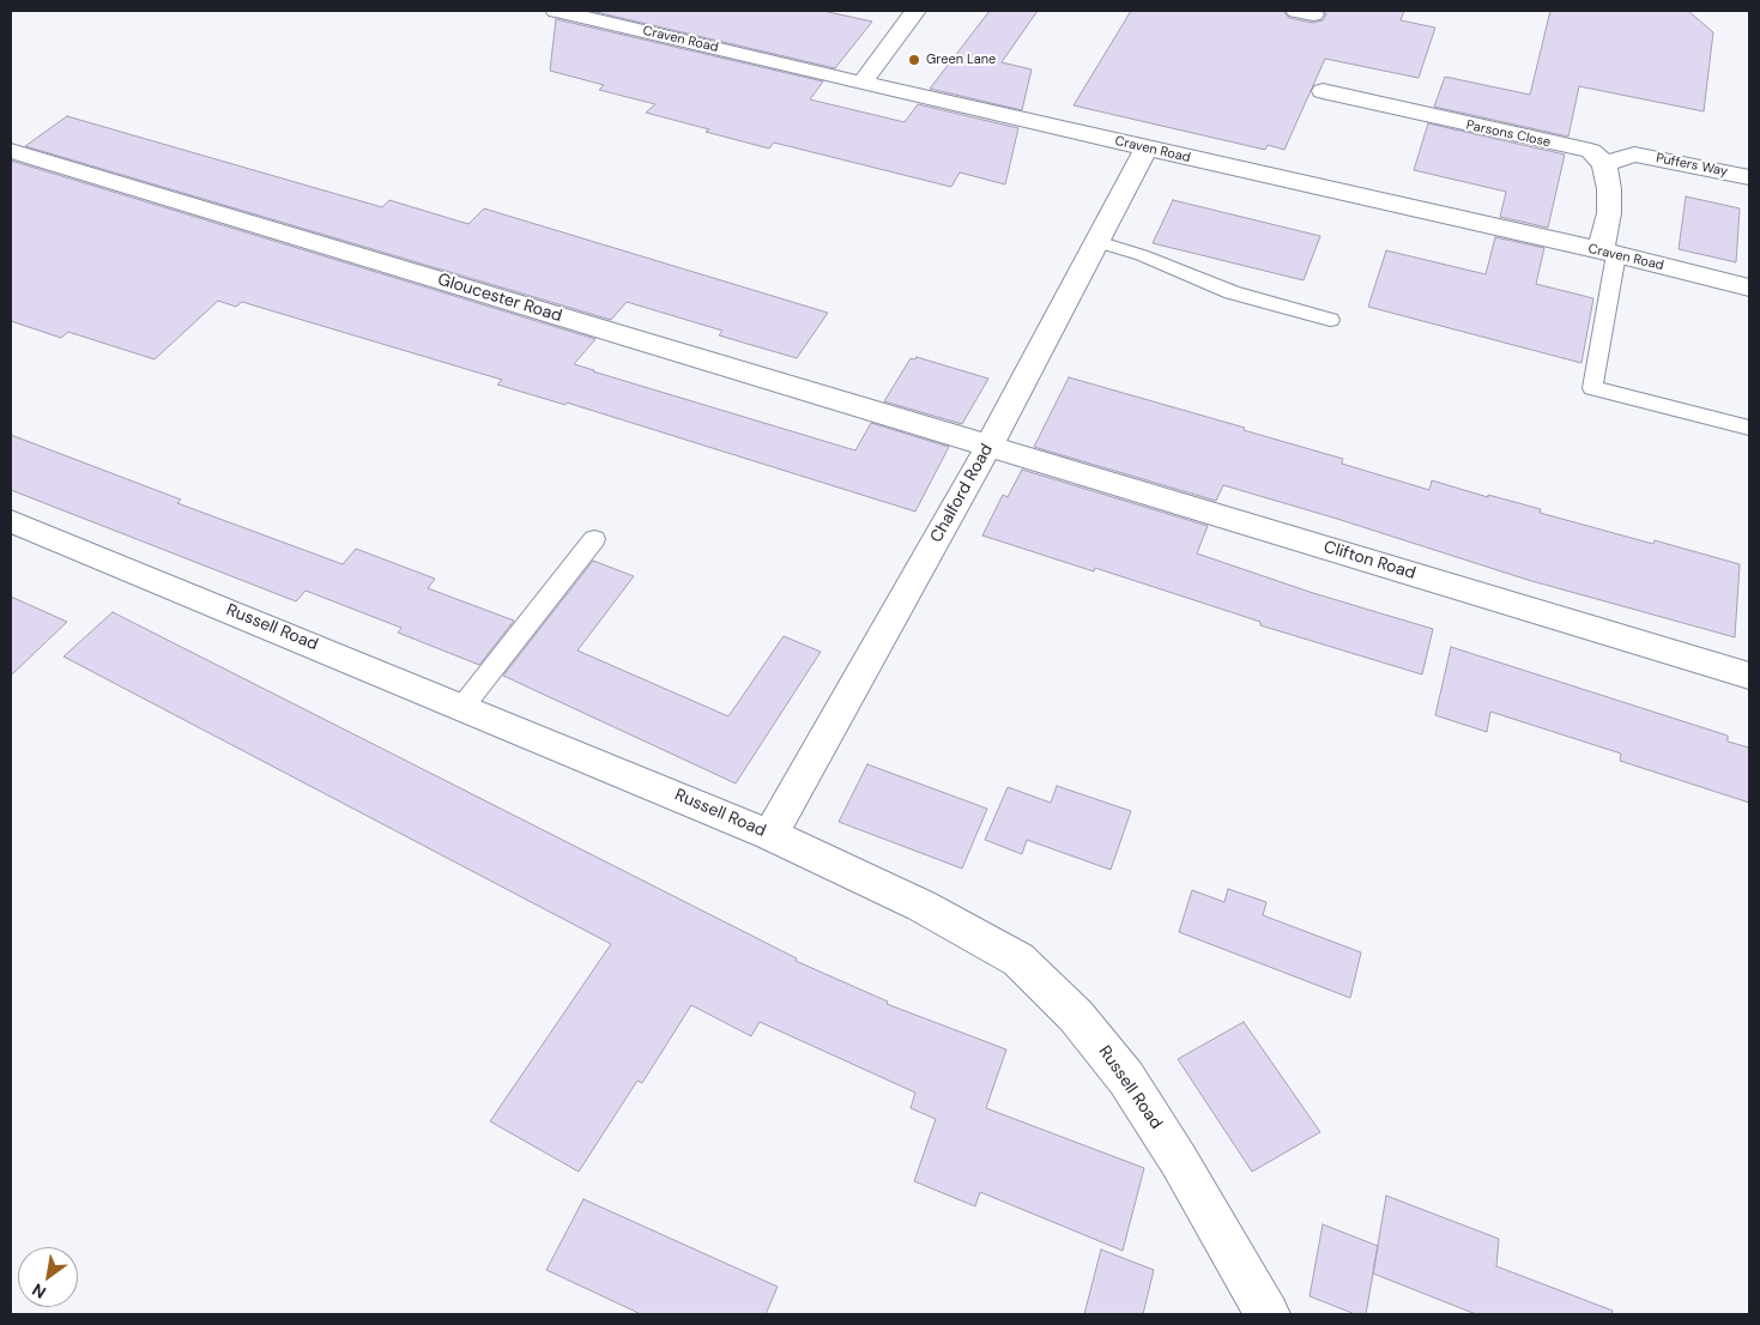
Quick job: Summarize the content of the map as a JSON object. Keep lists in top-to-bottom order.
{
  "streets": {
    "street": [
      "Craven Road",
      "Parsons Close",
      "Puffers Way",
      "Gloucester Road",
      "Chalford Road",
      "Clifton Road",
      "Russell Road"
    ]
  },
  "crossings": [
    ["Craven Road", "Chalford Road"],
    ["Parsons Close", "Puffers Way"],
    ["Gloucester Road", "Chalford Road"],
    ["Gloucester Road", "Clifton Road"],
    ["Chalford Road", "Clifton Road"],
    ["Chalford Road", "Russell Road"]
  ],
  "places": ["Green Lane"],
  "north": "bottom left"
}
